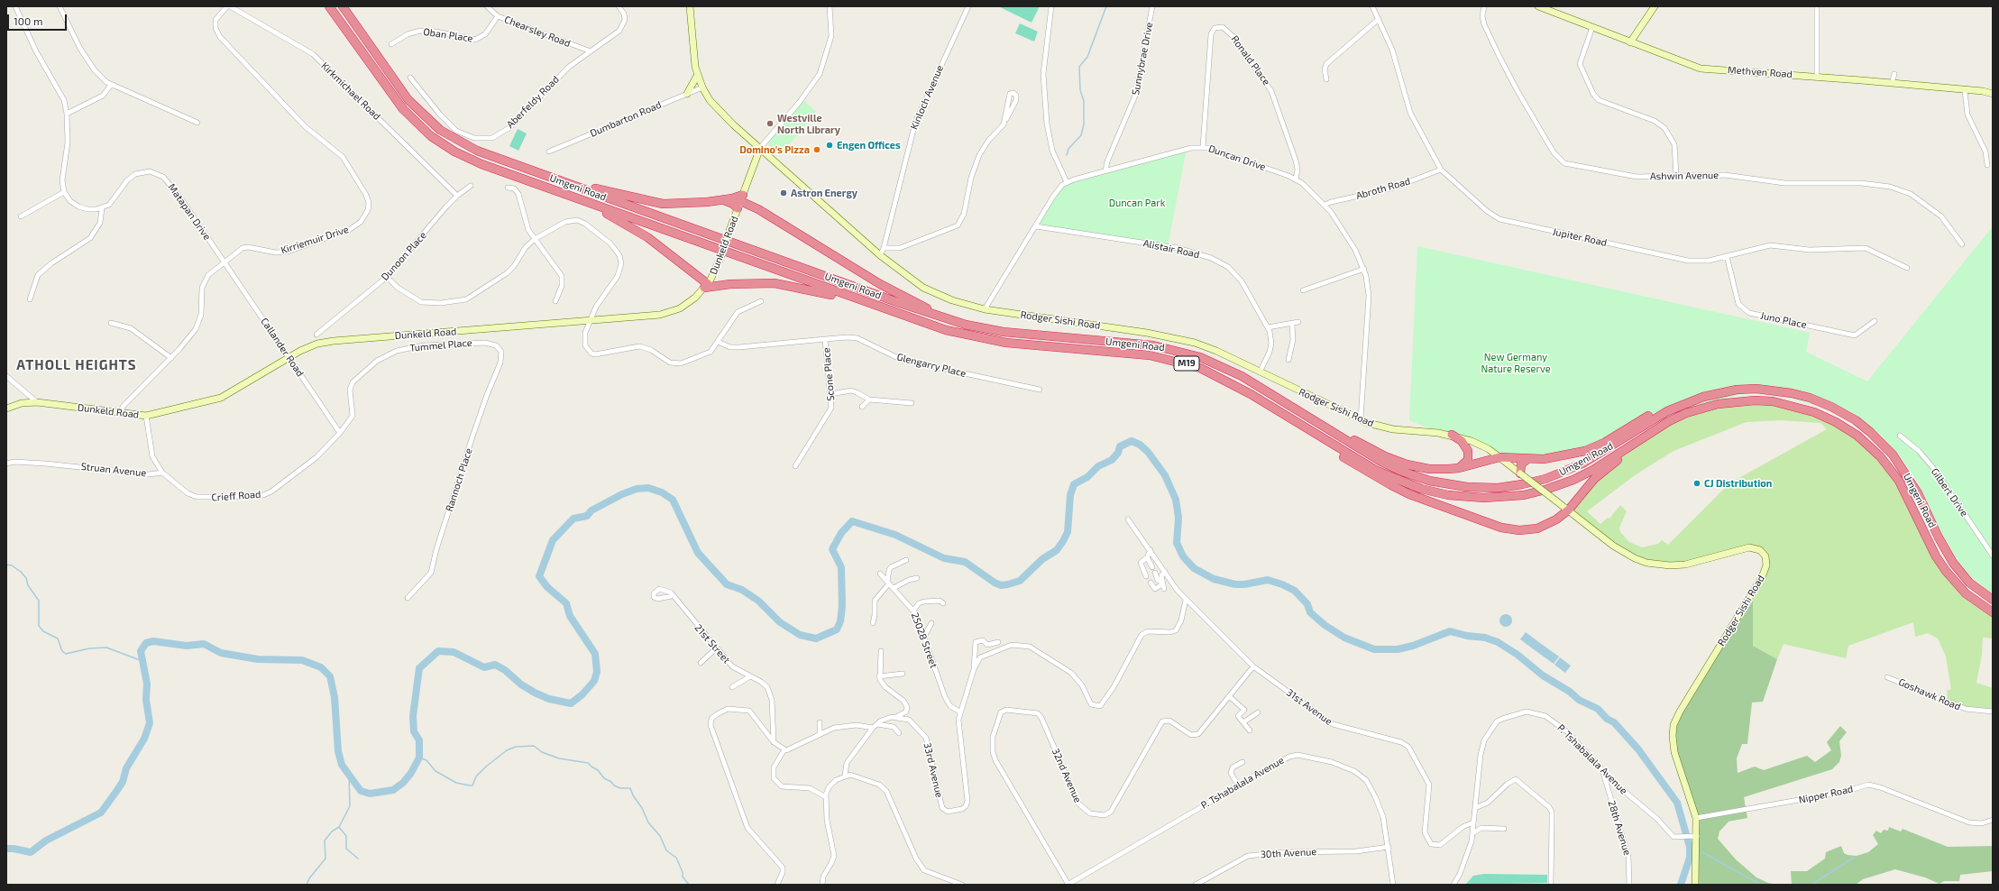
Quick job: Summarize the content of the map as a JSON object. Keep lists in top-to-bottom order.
{
  "streets": {
    "highway": ["Umgeni Road", "M19"],
    "street": [
      "Chearsley Road",
      "Oban Place",
      "Sunnybrae Drive",
      "Ronald Place",
      "Methven Road",
      "Kirkmichael Road",
      "Kinloch Avenue",
      "Aberfeldy Road",
      "Dumbarton Road",
      "Duncan Drive",
      "Ashwin Avenue",
      "Abroth Road",
      "Matapan Drive",
      "Jupiter Road",
      "Kirriemuir Drive",
      "Dunkeld Road",
      "Alistair Road",
      "Dunoon Place",
      "Rodger Sishi Road",
      "Juno Place",
      "Tummel Place",
      "Callander Road",
      "Glengarry Place",
      "Scone Place",
      "Struan Avenue",
      "Rannoch Place",
      "Gilbert Drive",
      "Crieff Road",
      "25028 Street",
      "21st Street",
      "Goshawk Road",
      "31st Avenue",
      "P. Tshabalala Avenue",
      "33rd Avenue",
      "32nd Avenue",
      "Nipper Road",
      "28th Avenue",
      "30th Avenue"
    ]
  },
  "crossings": [
    ["Chearsley Road", "Oban Place"],
    ["Chearsley Road", "Aberfeldy Road"],
    ["Sunnybrae Drive", "Duncan Drive"],
    ["Ronald Place", "Duncan Drive"],
    ["Kirkmichael Road", "Kirriemuir Drive"],
    ["Kirkmichael Road", "Dunoon Place"],
    ["Kinloch Avenue", "Rodger Sishi Road"],
    ["Dumbarton Road", "Rodger Sishi Road"],
    ["Duncan Drive", "Abroth Road"],
    ["Duncan Drive", "Alistair Road"],
    ["Duncan Drive", "Rodger Sishi Road"],
    ["Abroth Road", "Jupiter Road"],
    ["Matapan Drive", "Kirriemuir Drive"],
    ["Matapan Drive", "Callander Road"],
    ["Jupiter Road", "Juno Place"],
    ["Kirriemuir Drive", "Dunkeld Road"],
    ["Kirriemuir Drive", "Callander Road"],
    ["Dunkeld Road", "Rodger Sishi Road"],
    ["Dunkeld Road", "Callander Road"],
    ["Dunkeld Road", "Struan Avenue"],
    ["Alistair Road", "Rodger Sishi Road"],
    ["Rodger Sishi Road", "P. Tshabalala Avenue"],
    ["Rodger Sishi Road", "Nipper Road"],
    ["Tummel Place", "Callander Road"],
    ["Tummel Place", "Rannoch Place"],
    ["Tummel Place", "Crieff Road"],
    ["Callander Road", "Crieff Road"],
    ["Glengarry Place", "Scone Place"],
    ["Struan Avenue", "Crieff Road"],
    ["25028 Street", "33rd Avenue"],
    ["31st Avenue", "P. Tshabalala Avenue"],
    ["31st Avenue", "33rd Avenue"],
    ["31st Avenue", "32nd Avenue"],
    ["P. Tshabalala Avenue", "32nd Avenue"],
    ["P. Tshabalala Avenue", "28th Avenue"],
    ["P. Tshabalala Avenue", "30th Avenue"]
  ],
  "districts": ["ATHOLL HEIGHTS"],
  "parks": ["Duncan Park", "New Germany Nature Reserve"],
  "places": [
    "Westville North Library",
    "Engen Offices",
    "Domino's Pizza",
    "Astron Energy",
    "CJ Distribution"
  ],
  "scale_bar": "100 m"
}
